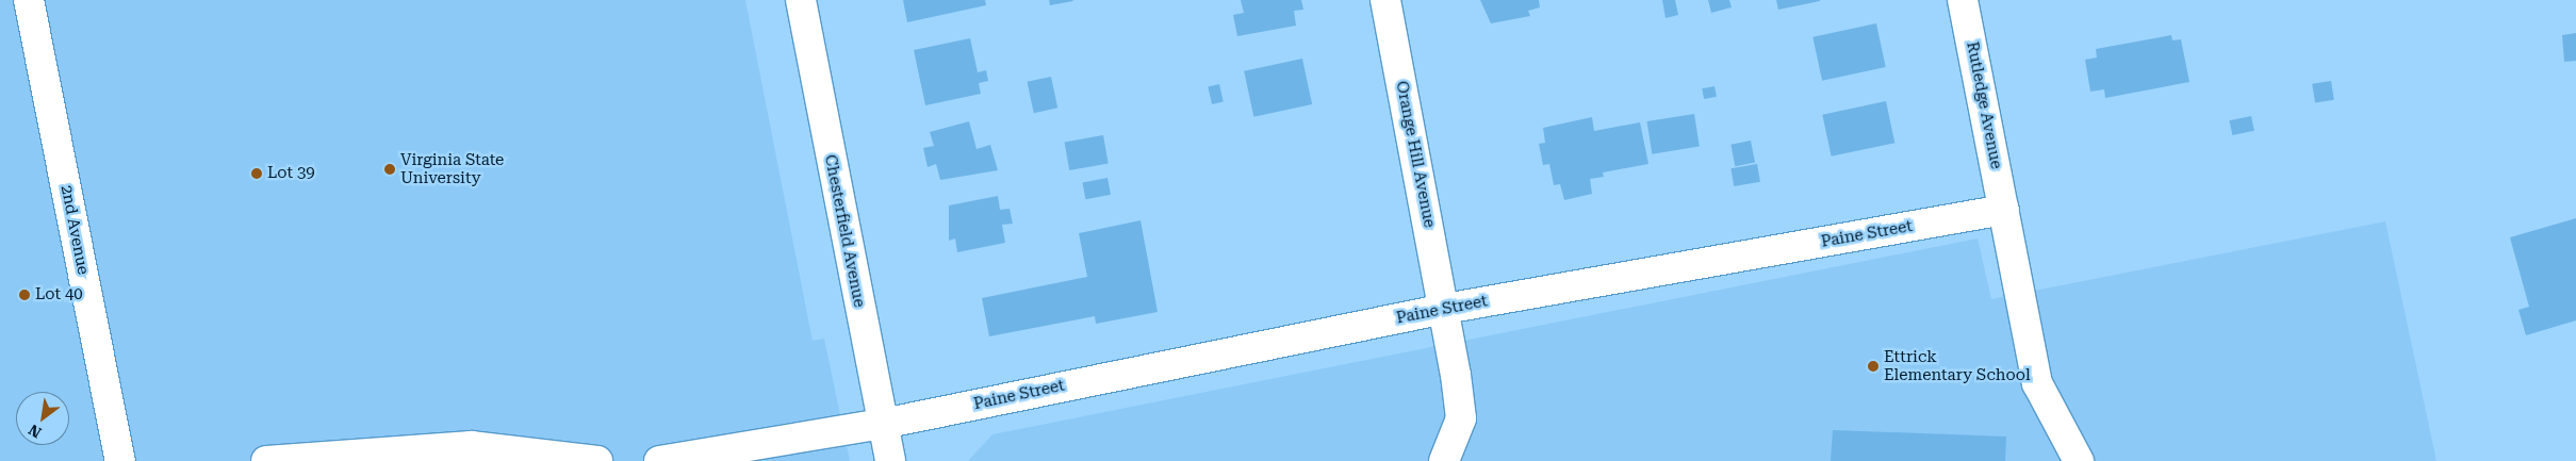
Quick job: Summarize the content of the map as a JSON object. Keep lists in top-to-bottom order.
{
  "streets": {
    "street": [
      "Rutledge Avenue",
      "Orange Hill Avenue",
      "2nd Avenue",
      "Chesterfield Avenue",
      "Paine Street"
    ]
  },
  "crossings": [
    ["Rutledge Avenue", "Paine Street"],
    ["Orange Hill Avenue", "Paine Street"],
    ["Chesterfield Avenue", "Paine Street"]
  ],
  "places": [
    "Virginia State University",
    "Lot 39",
    "Lot 40",
    "Ettrick Elementary School"
  ],
  "north": "bottom left"
}
